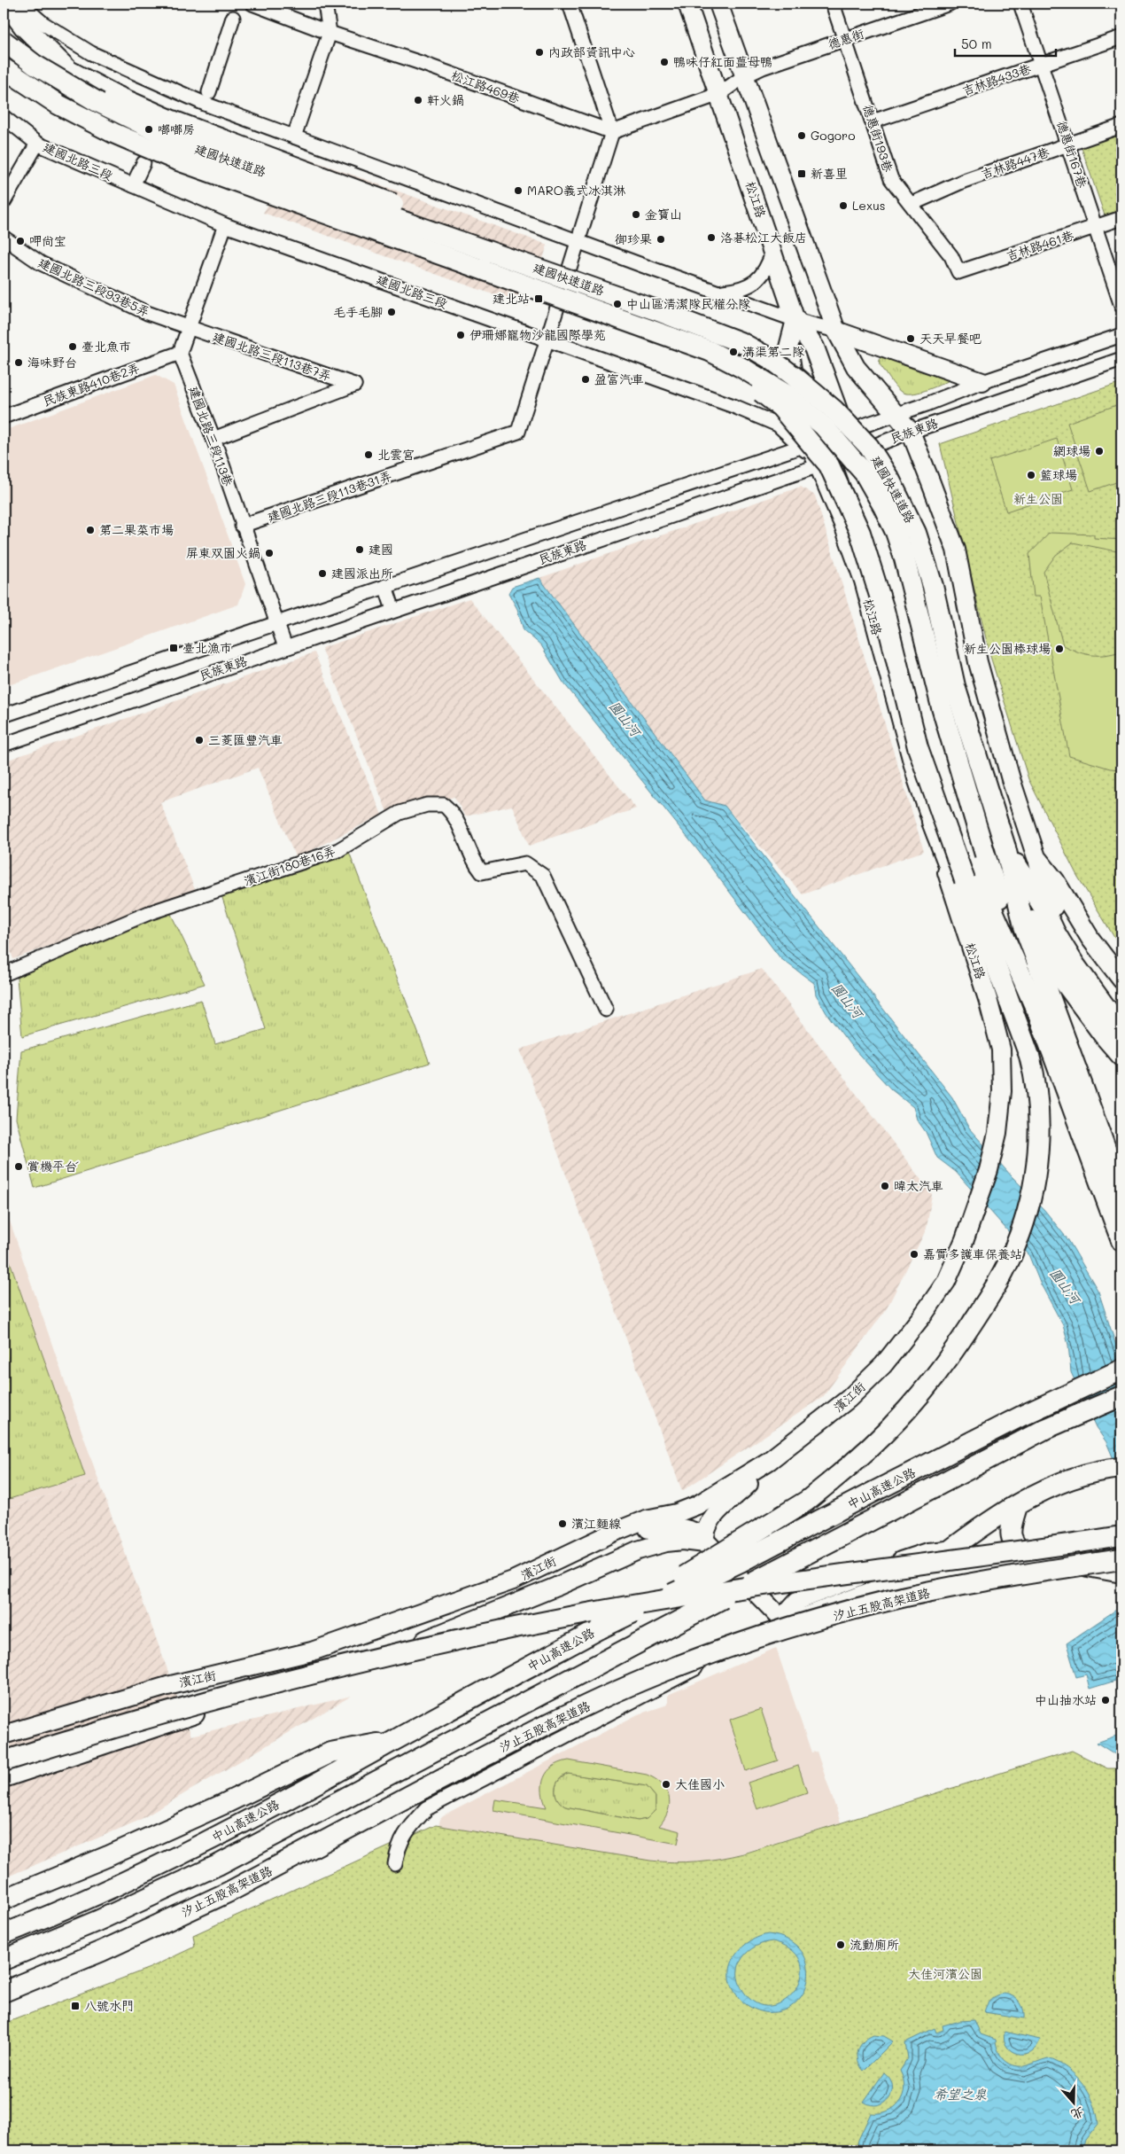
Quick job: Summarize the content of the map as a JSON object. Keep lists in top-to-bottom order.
{
  "streets": {
    "highway": ["建國快速道路", "中山高速公路", "汐止五股高架道路"],
    "main road": ["松江路", "濱江街"],
    "street": [
      "德惠街",
      "吉林路433巷",
      "松江路469巷",
      "德惠街193巷",
      "德惠街167巷",
      "建國北路三段",
      "吉林路447巷",
      "吉林路461巷",
      "建國北路三段93巷5弄",
      "建國北路三段113巷7弄",
      "民族東路410巷2弄",
      "民族東路",
      "建國北路三段113巷",
      "建國北路三段113巷31弄",
      "濱江街180巷16弄"
    ]
  },
  "crossings": [
    ["德惠街", "德惠街193巷"],
    ["德惠街", "松江路"],
    ["吉林路433巷", "德惠街193巷"],
    ["吉林路433巷", "德惠街167巷"],
    ["德惠街193巷", "吉林路447巷"],
    ["德惠街193巷", "吉林路461巷"],
    ["德惠街167巷", "吉林路447巷"],
    ["德惠街167巷", "吉林路461巷"],
    ["建國北路三段", "松江路"],
    ["建國北路三段", "民族東路"],
    ["建國北路三段", "建國北路三段113巷31弄"],
    ["松江路", "民族東路"],
    ["松江路", "濱江街"],
    ["建國北路三段93巷5弄", "建國北路三段113巷7弄"],
    ["建國北路三段113巷7弄", "建國北路三段113巷"],
    ["民族東路410巷2弄", "建國北路三段113巷"],
    ["民族東路", "建國北路三段113巷"],
    ["建國北路三段113巷", "建國北路三段113巷31弄"]
  ],
  "water": ["圓山河", "希望之泉"],
  "parks": ["新生公園", "大佳河濱公園"],
  "places": {
    "other": [
      "內政部資訊中心",
      "鴨味仔紅面薑母鴨",
      "軒火鍋",
      "嘟嘟房",
      "Gogoro",
      "MARO義式冰淇淋",
      "Lexus",
      "金寶山",
      "洛碁松江大飯店",
      "御珍果",
      "呷尚宝",
      "中山區清潔隊民權分隊",
      "毛手毛腳",
      "伊珊娜寵物沙龍國際學苑",
      "天天早餐吧",
      "臺北魚市",
      "溝渠第二隊",
      "海味野台",
      "盈富汽車",
      "網球場",
      "北雲宮",
      "籃球場",
      "第二果菜市場",
      "建國",
      "屏東双園火鍋",
      "建國派出所",
      "新生公園棒球場",
      "三菱匯豐汽車",
      "賞機平台ˊ",
      "暐太汽車",
      "嘉實多護車保養站",
      "濱江麵線",
      "中山抽水站",
      "大佳國小",
      "流動廁所"
    ],
    "transit": [
      "新喜里",
      "建北站",
      "臺北漁市",
      "八號水門"
    ]
  },
  "scale_bar": "50 m",
  "north": "bottom"
}
